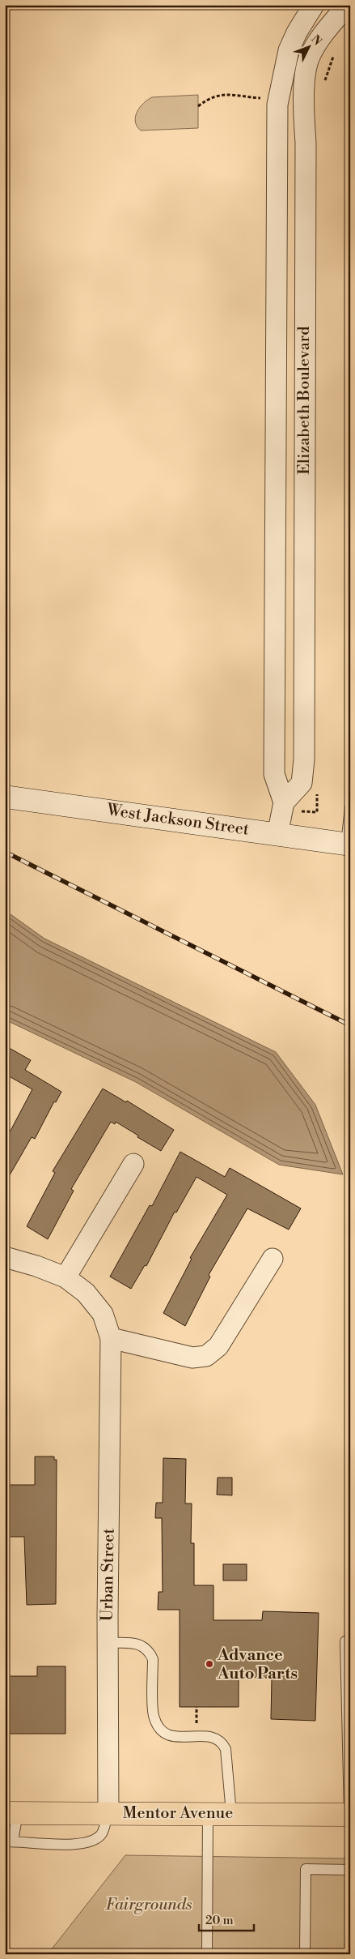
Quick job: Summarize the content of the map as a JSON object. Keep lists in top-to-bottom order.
{
  "streets": {
    "main road": ["Mentor Avenue"],
    "street": ["Elizabeth Boulevard", "West Jackson Street", "Urban Street"]
  },
  "crossings": [
    ["Elizabeth Boulevard", "West Jackson Street"],
    ["Urban Street", "Mentor Avenue"]
  ],
  "parks": ["Fairgrounds"],
  "places": ["Advance Auto Parts"],
  "scale_bar": "20 m",
  "north": "top right"
}
